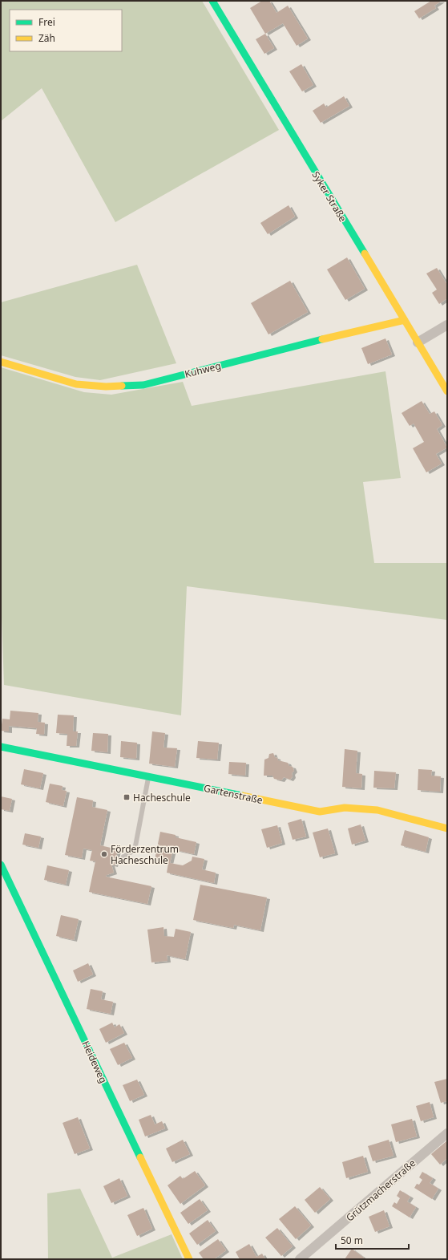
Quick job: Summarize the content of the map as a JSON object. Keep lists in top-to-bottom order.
{
  "streets": {
    "street": [
      "Syker Straße",
      "Kuhweg",
      "Gartenstraße",
      "Heideweg",
      "Grützmacherstraße"
    ]
  },
  "crossings": [
    ["Syker Straße", "Kuhweg"]
  ],
  "places": {
    "transit": ["Hacheschule"],
    "other": ["Förderzentrum Hacheschule"]
  },
  "legend": ["Frei", "Zäh"],
  "scale_bar": "50 m"
}
